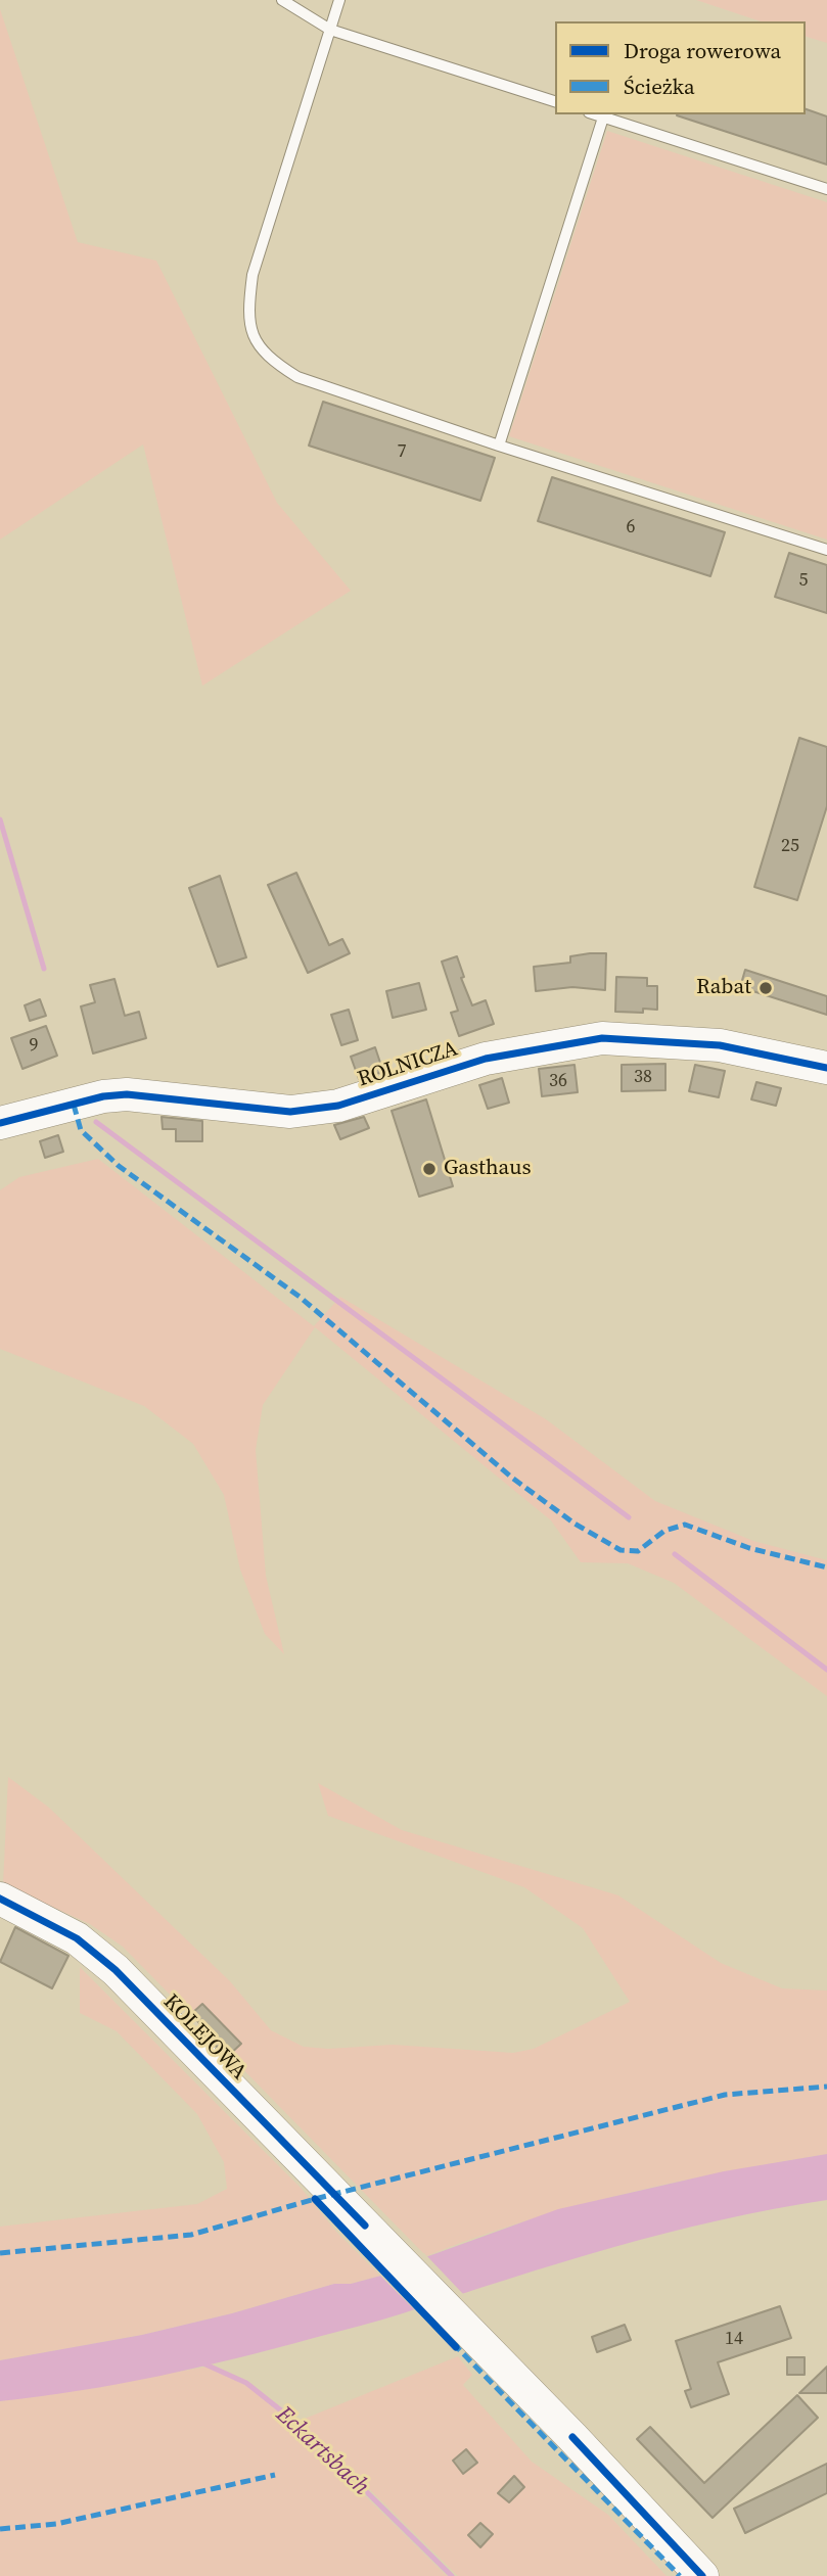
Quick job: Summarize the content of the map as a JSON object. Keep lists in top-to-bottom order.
{
  "streets": {
    "street": ["ROLNICZA", "KOLEJOWA"]
  },
  "water": ["Eckartsbach"],
  "places": ["Rabat", "Gasthaus"],
  "house_numbers": [
    "7",
    "6",
    "5",
    "25",
    "9",
    "38",
    "36",
    "14"
  ],
  "legend": ["Droga rowerowa", "Ścieżka"]
}
